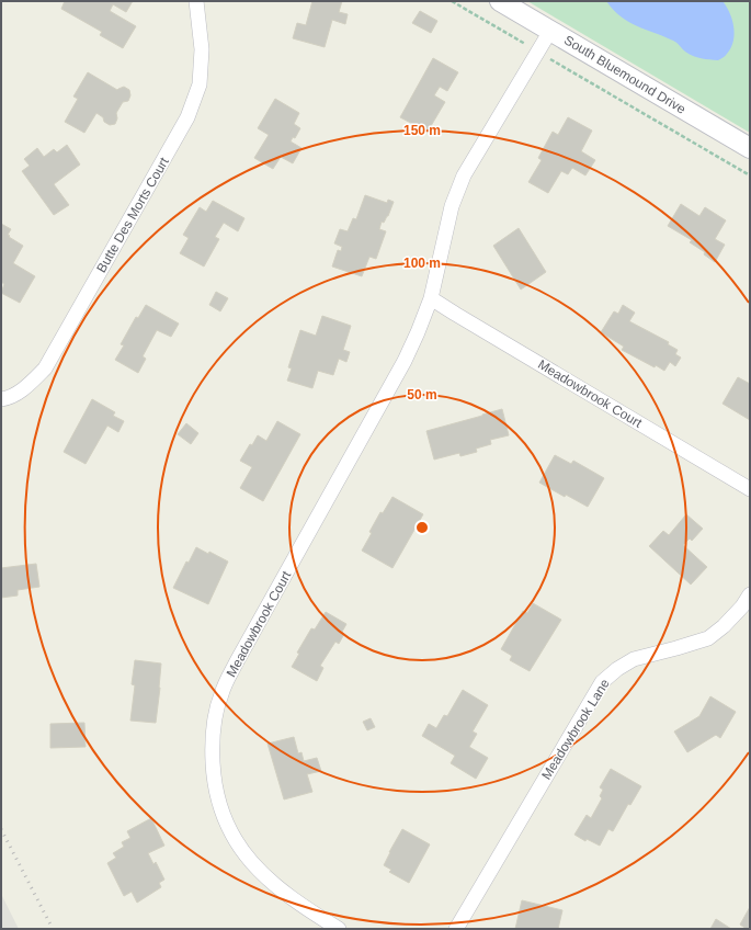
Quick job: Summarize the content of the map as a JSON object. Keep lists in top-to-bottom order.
{
  "streets": {
    "main road": ["South Bluemound Drive"],
    "street": ["Butte Des Morts Court", "Meadowbrook Court", "Meadowbrook Lane"]
  },
  "crossings": [
    ["South Bluemound Drive", "Meadowbrook Court"]
  ],
  "rings": ["150 m", "100 m", "50 m"]
}
